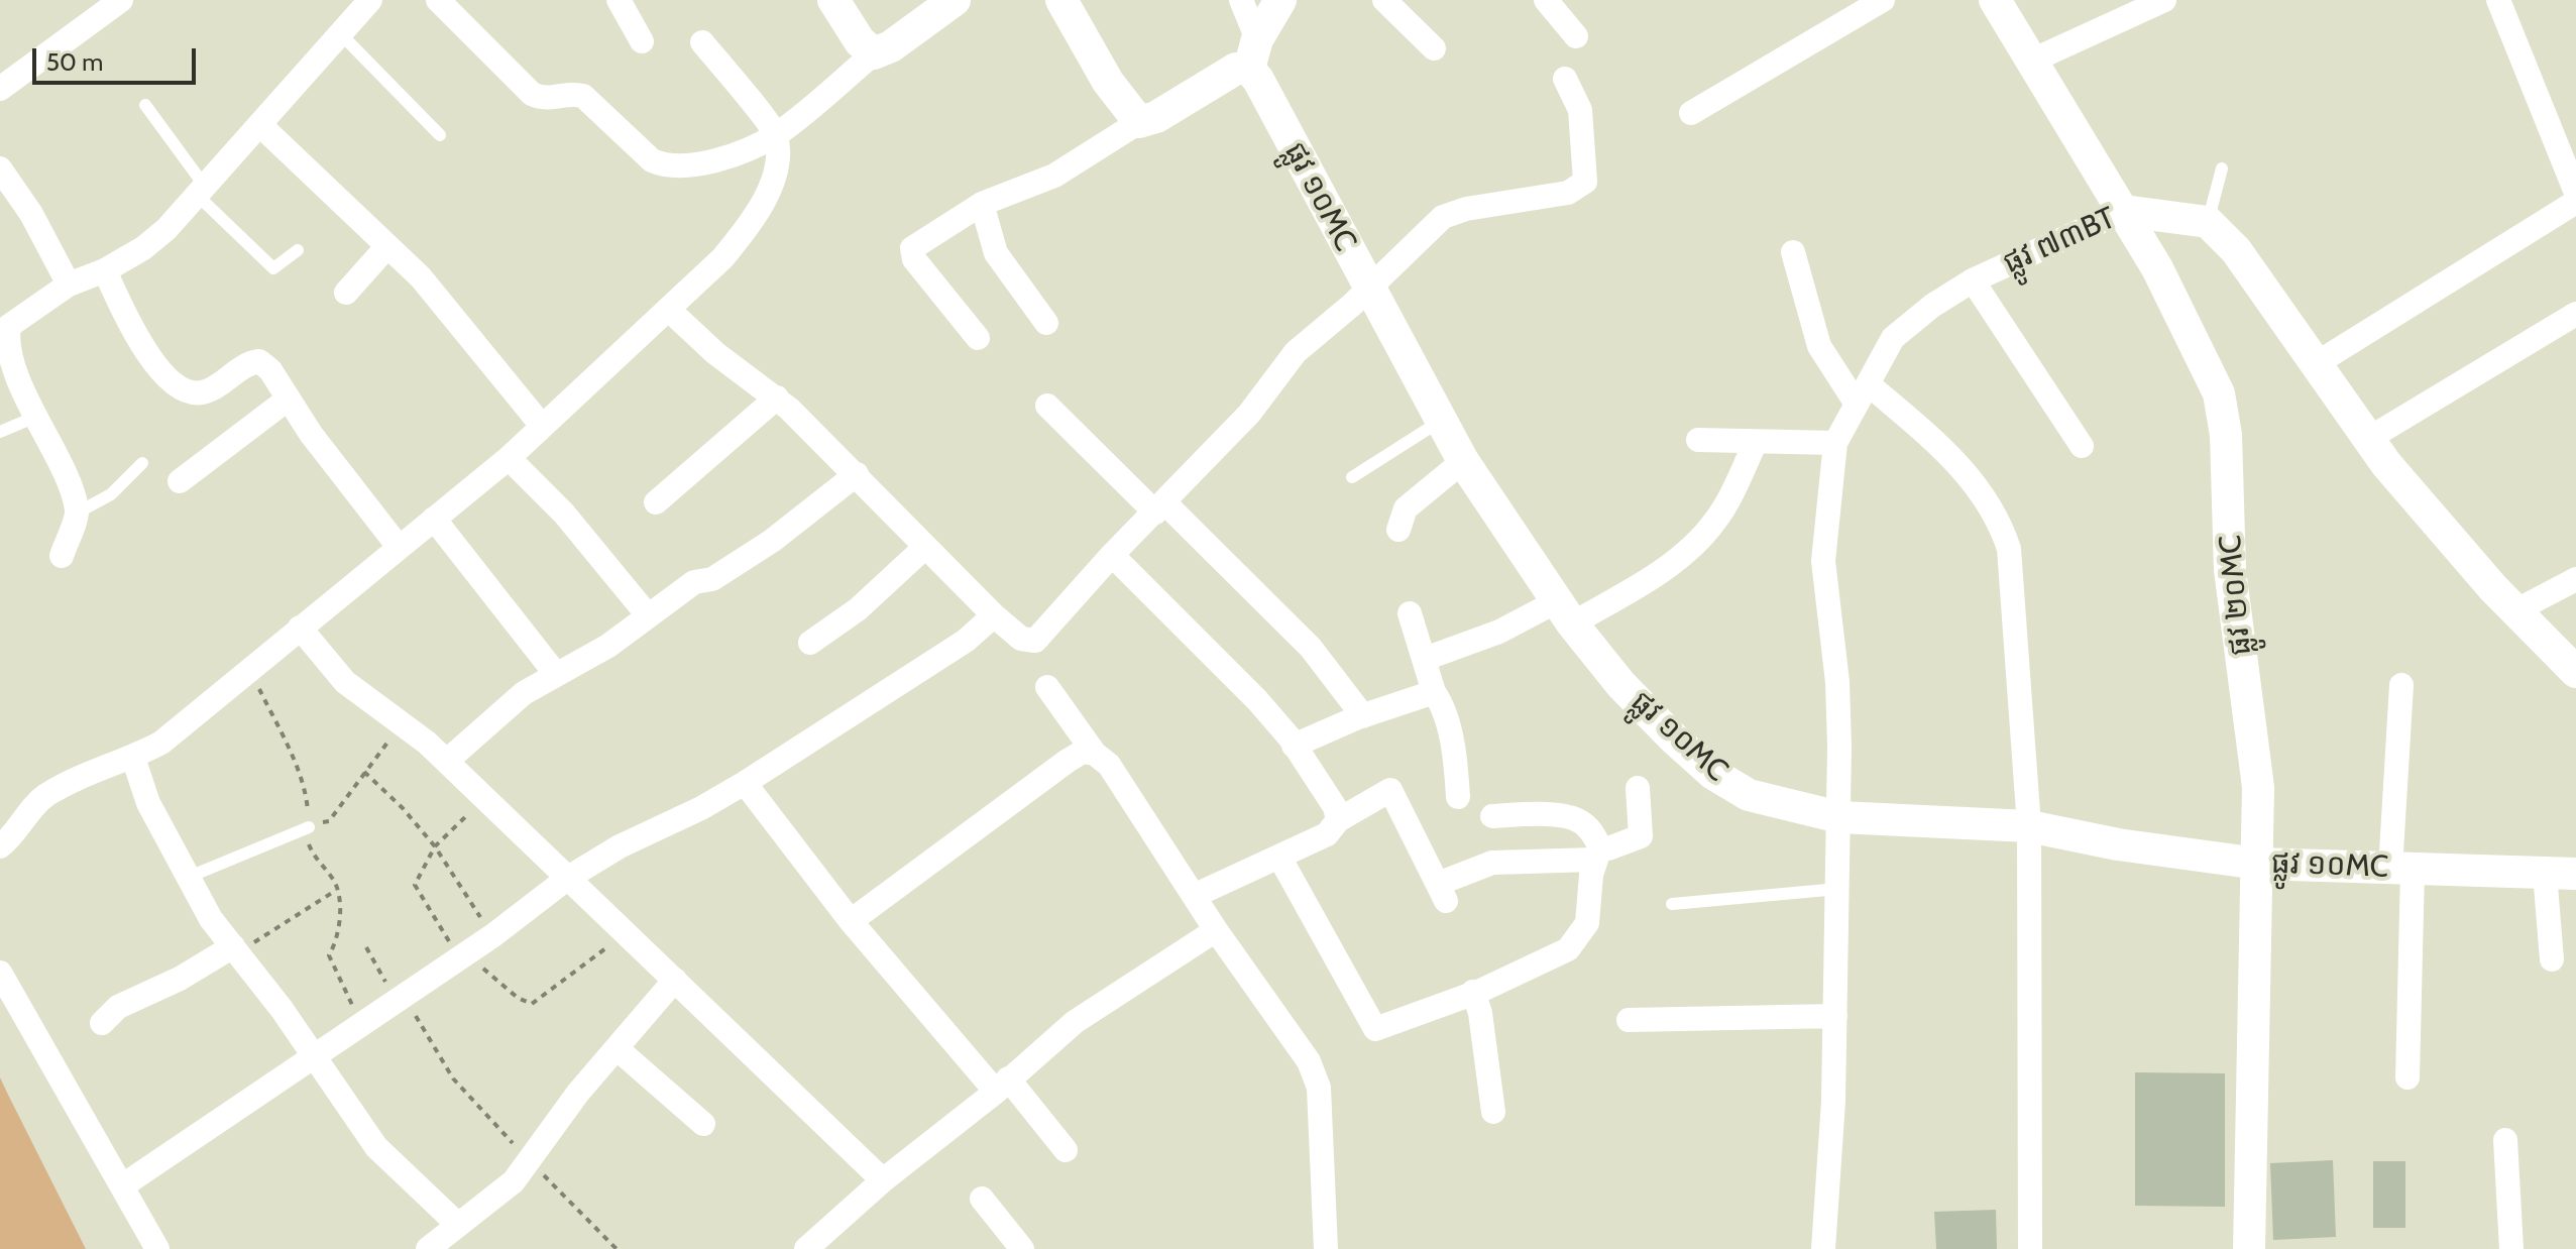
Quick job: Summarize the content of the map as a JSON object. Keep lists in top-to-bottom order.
{
  "streets": {
    "street": ["ផ្លូវ ១០MC", "ផ្លូវ ៧៣BT", "ផ្លូវ ២០MC"]
  },
  "crossings": [
    ["ផ្លូវ ១០MC", "ផ្លូវ ៧៣BT"],
    ["ផ្លូវ ១០MC", "ផ្លូវ ២០MC"],
    ["ផ្លូវ ៧៣BT", "ផ្លូវ ២០MC"]
  ],
  "scale_bar": "50 m"
}
